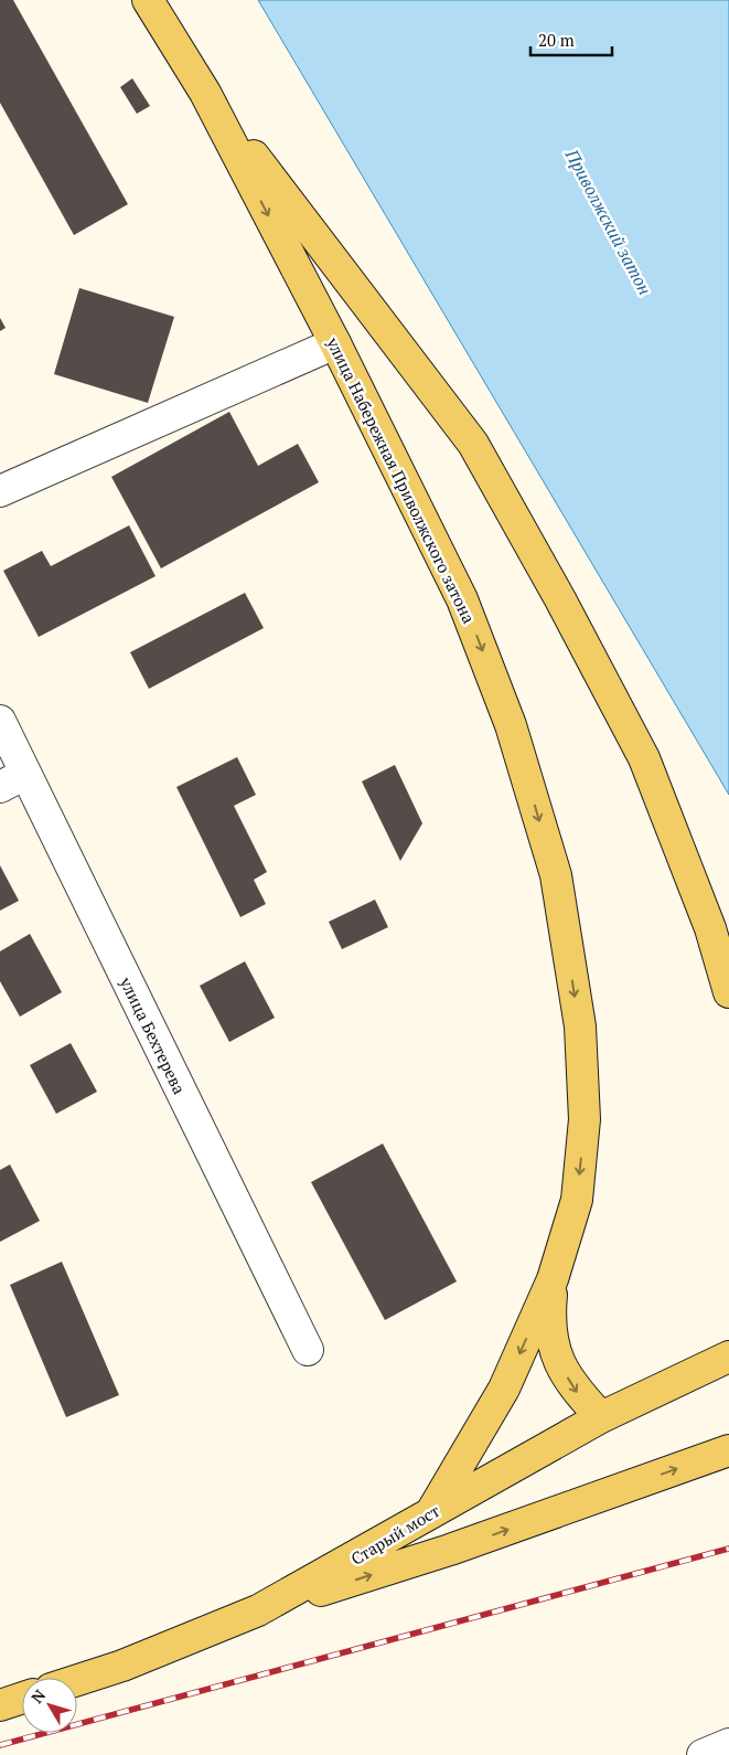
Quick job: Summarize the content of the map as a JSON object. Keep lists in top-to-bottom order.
{
  "streets": {
    "main road": ["улица Набережная Приволжского затона", "Старый мост"],
    "street": ["улица Бехтерева"]
  },
  "crossings": [
    ["улица Набережная Приволжского затона", "Старый мост"]
  ],
  "water": ["Приволжский затон"],
  "scale_bar": "20 m",
  "north": "top left"
}
